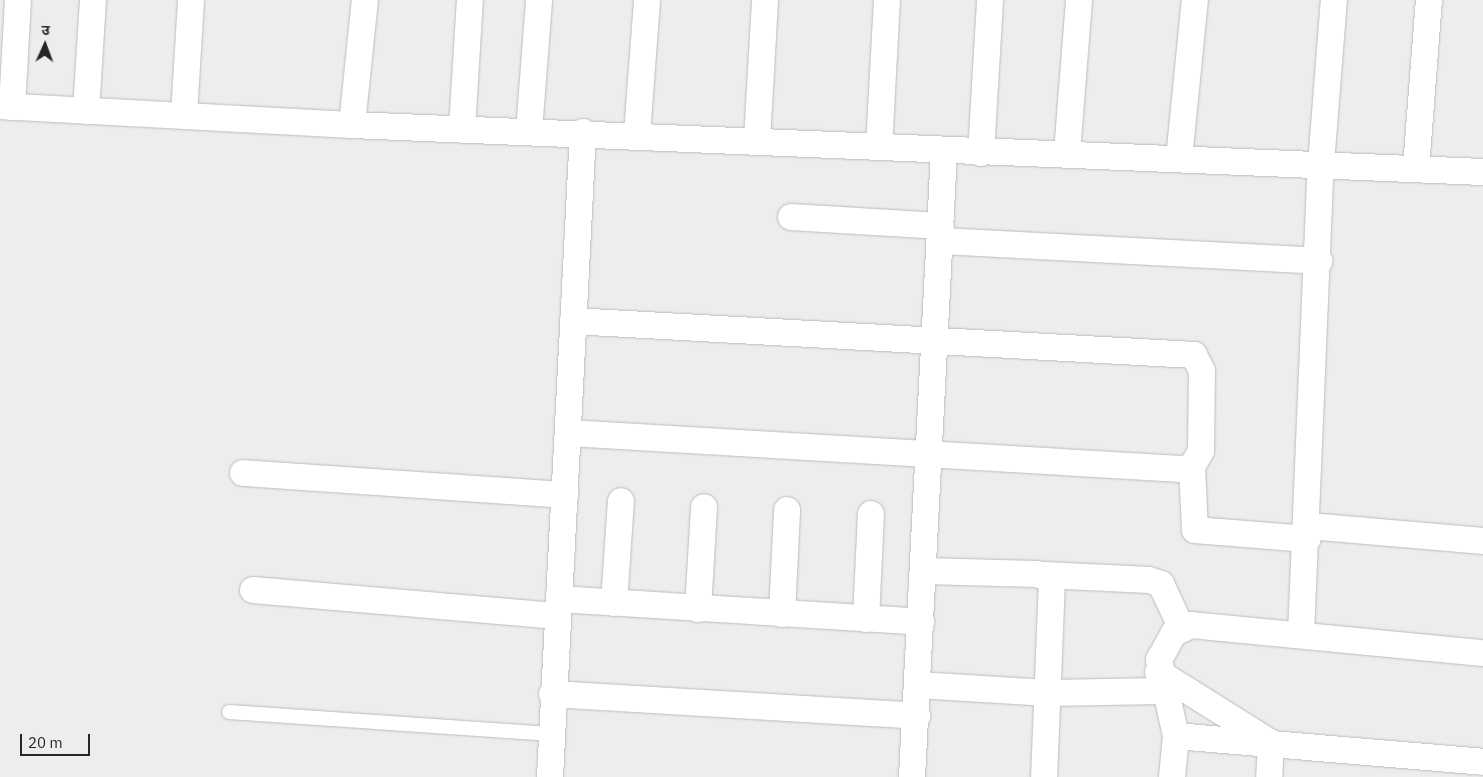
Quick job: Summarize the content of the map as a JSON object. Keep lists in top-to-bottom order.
{
  "scale_bar": "20 m",
  "north": "top"
}
